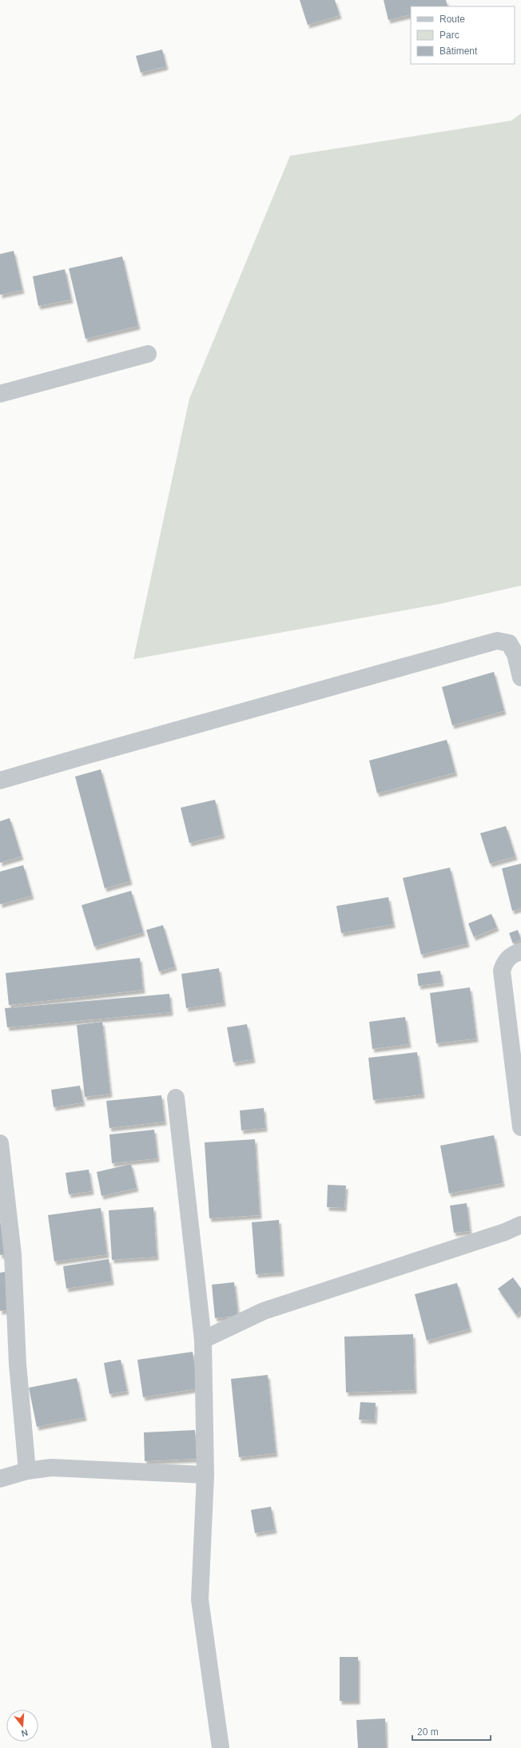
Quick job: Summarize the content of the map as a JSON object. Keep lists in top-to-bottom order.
{
  "legend": ["Route", "Parc", "Bâtiment"],
  "scale_bar": "20 m",
  "north": "bottom"
}
